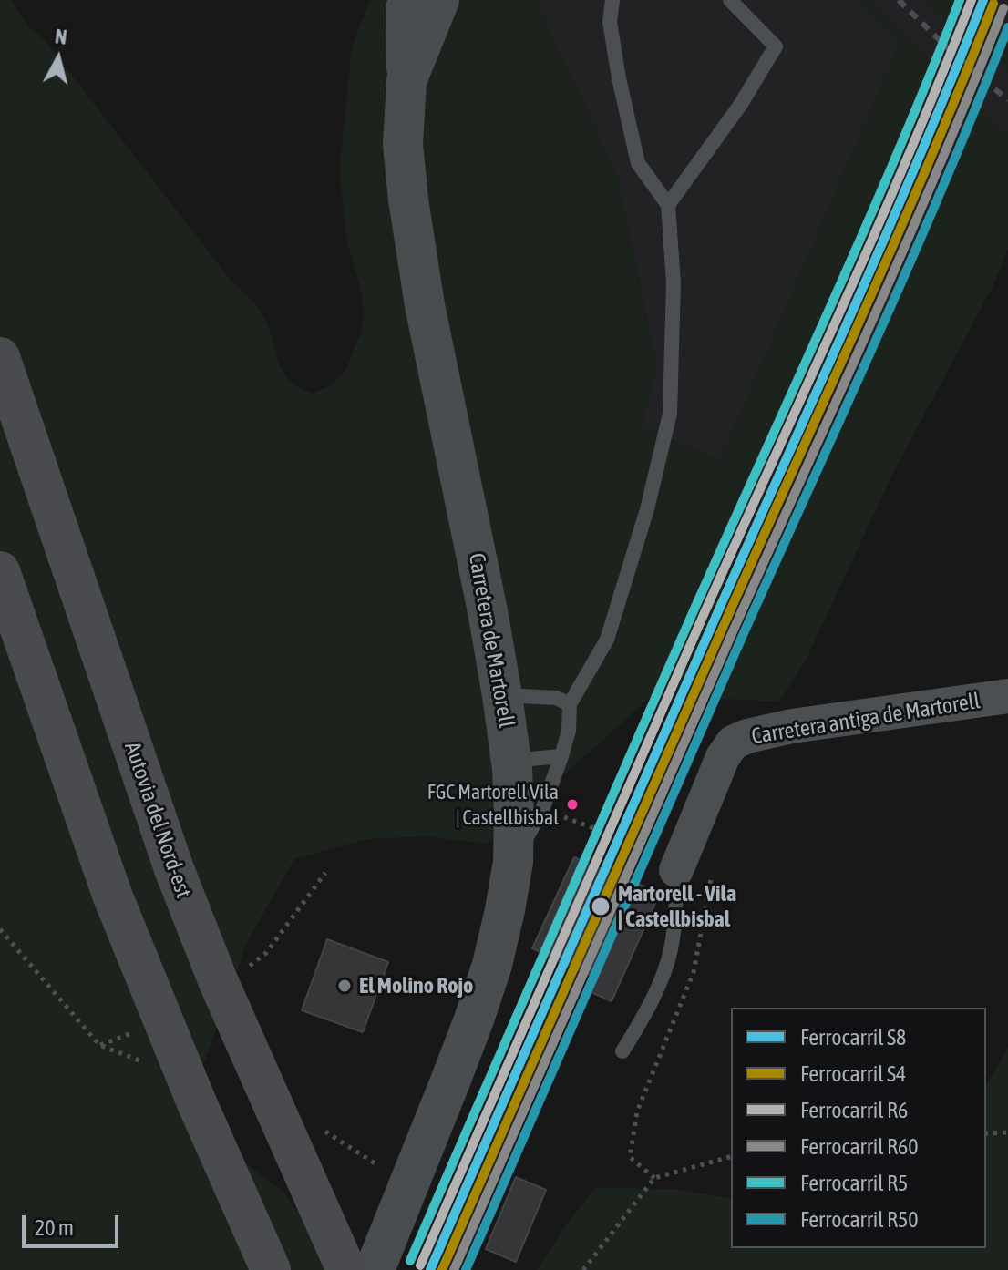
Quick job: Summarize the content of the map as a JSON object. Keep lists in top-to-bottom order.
{
  "streets": {
    "highway": ["Autovia del Nord-est"],
    "main road": ["Carretera de Martorell"],
    "street": ["Carretera antiga de Martorell"]
  },
  "places": ["FGC Martorell Vila | Castellbisbal", "Martorell - Vila | Castellbisbal", "El Molino Rojo"],
  "lines": [
    "rail line S8",
    "rail line R6",
    "rail line R5",
    "rail line S4",
    "rail line R60",
    "rail line R50"
  ],
  "legend": [
    "Ferrocarril S8",
    "Ferrocarril S4",
    "Ferrocarril R6",
    "Ferrocarril R60",
    "Ferrocarril R5",
    "Ferrocarril R50"
  ],
  "scale_bar": "20 m",
  "north": "top"
}
